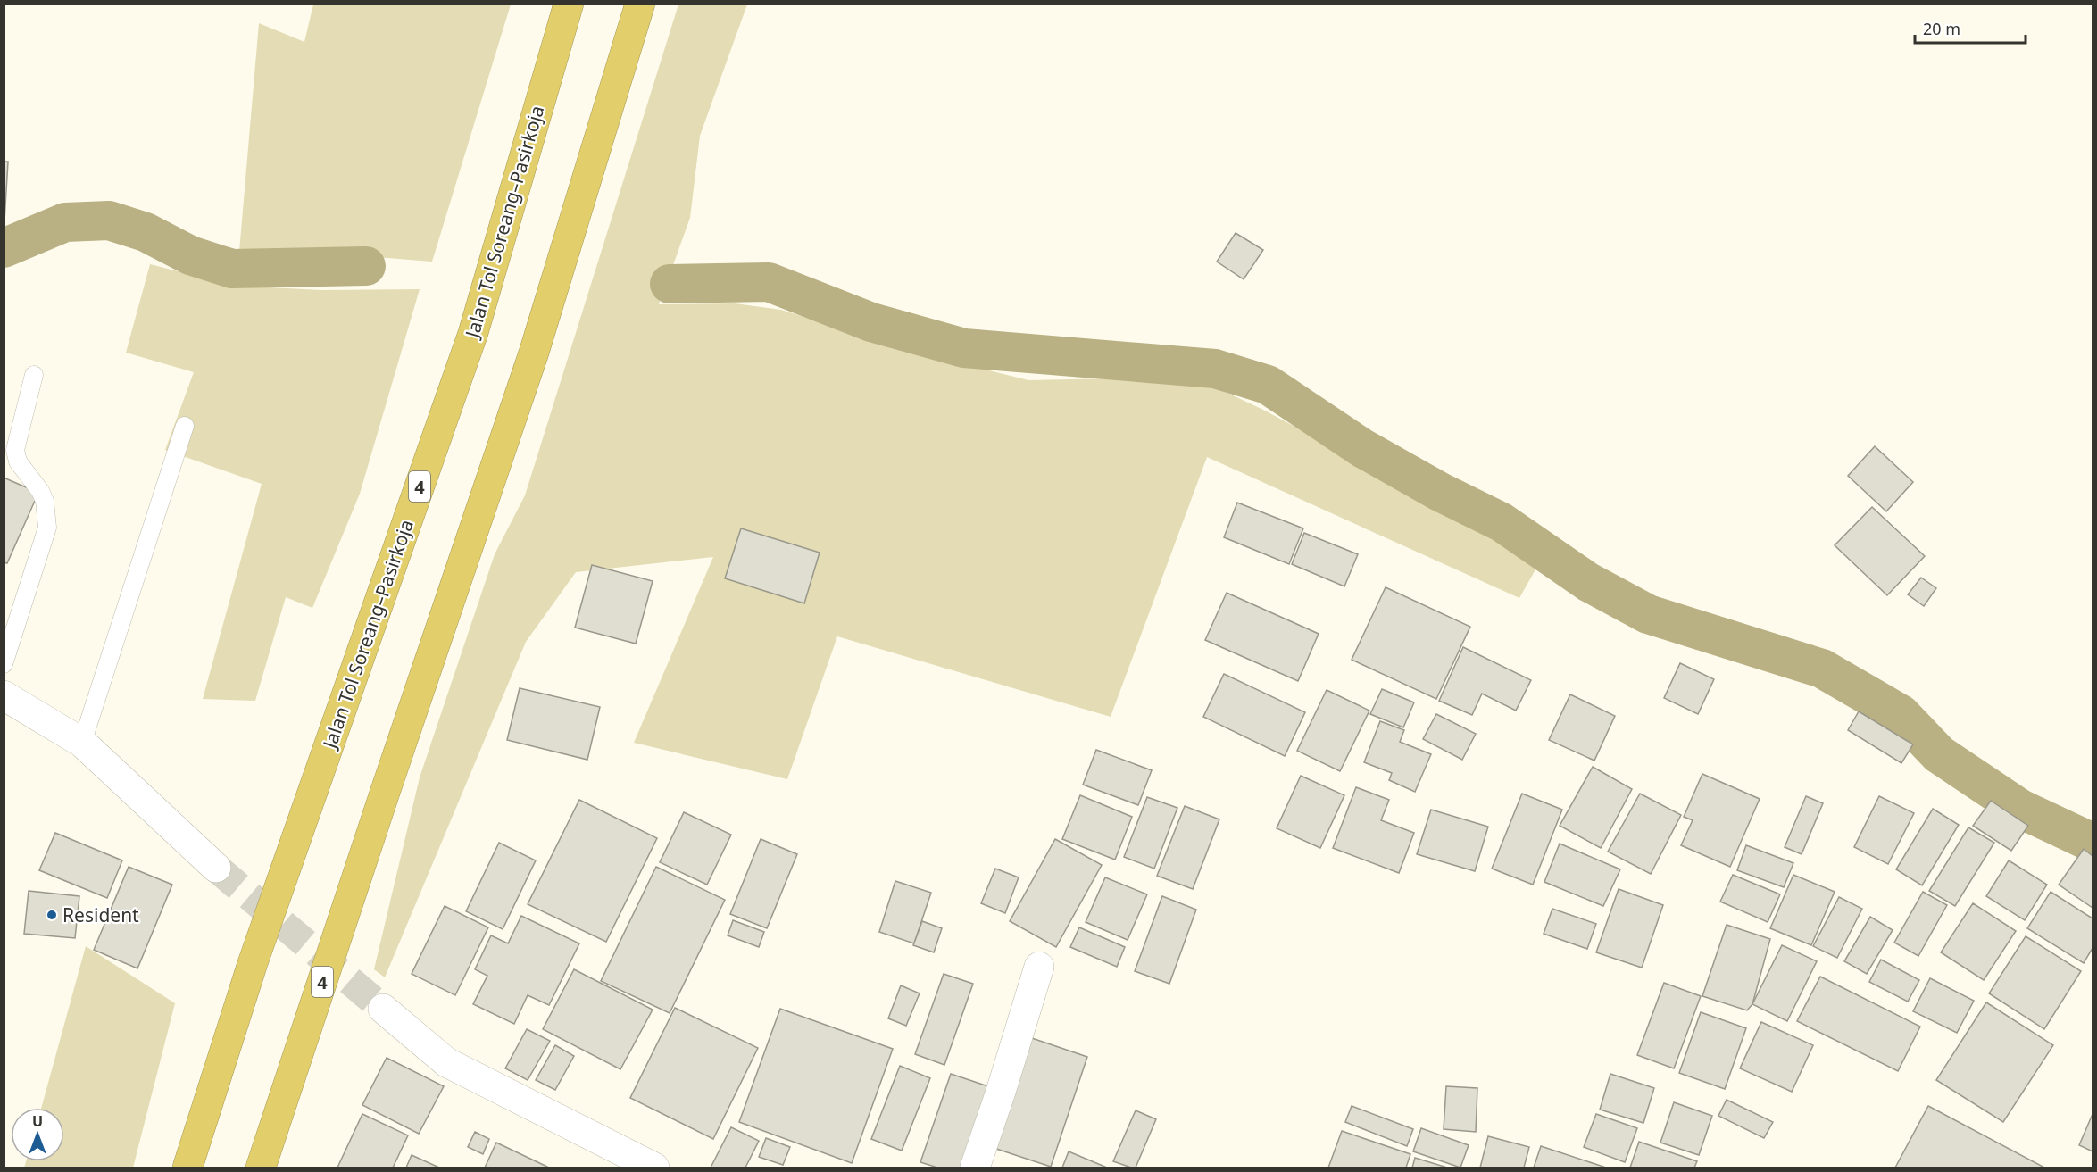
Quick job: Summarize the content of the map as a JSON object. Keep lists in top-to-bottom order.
{
  "streets": {
    "highway": ["Jalan Tol Soreang–Pasirkoja", "4"]
  },
  "places": ["Resident"],
  "scale_bar": "20 m",
  "north": "top"
}
